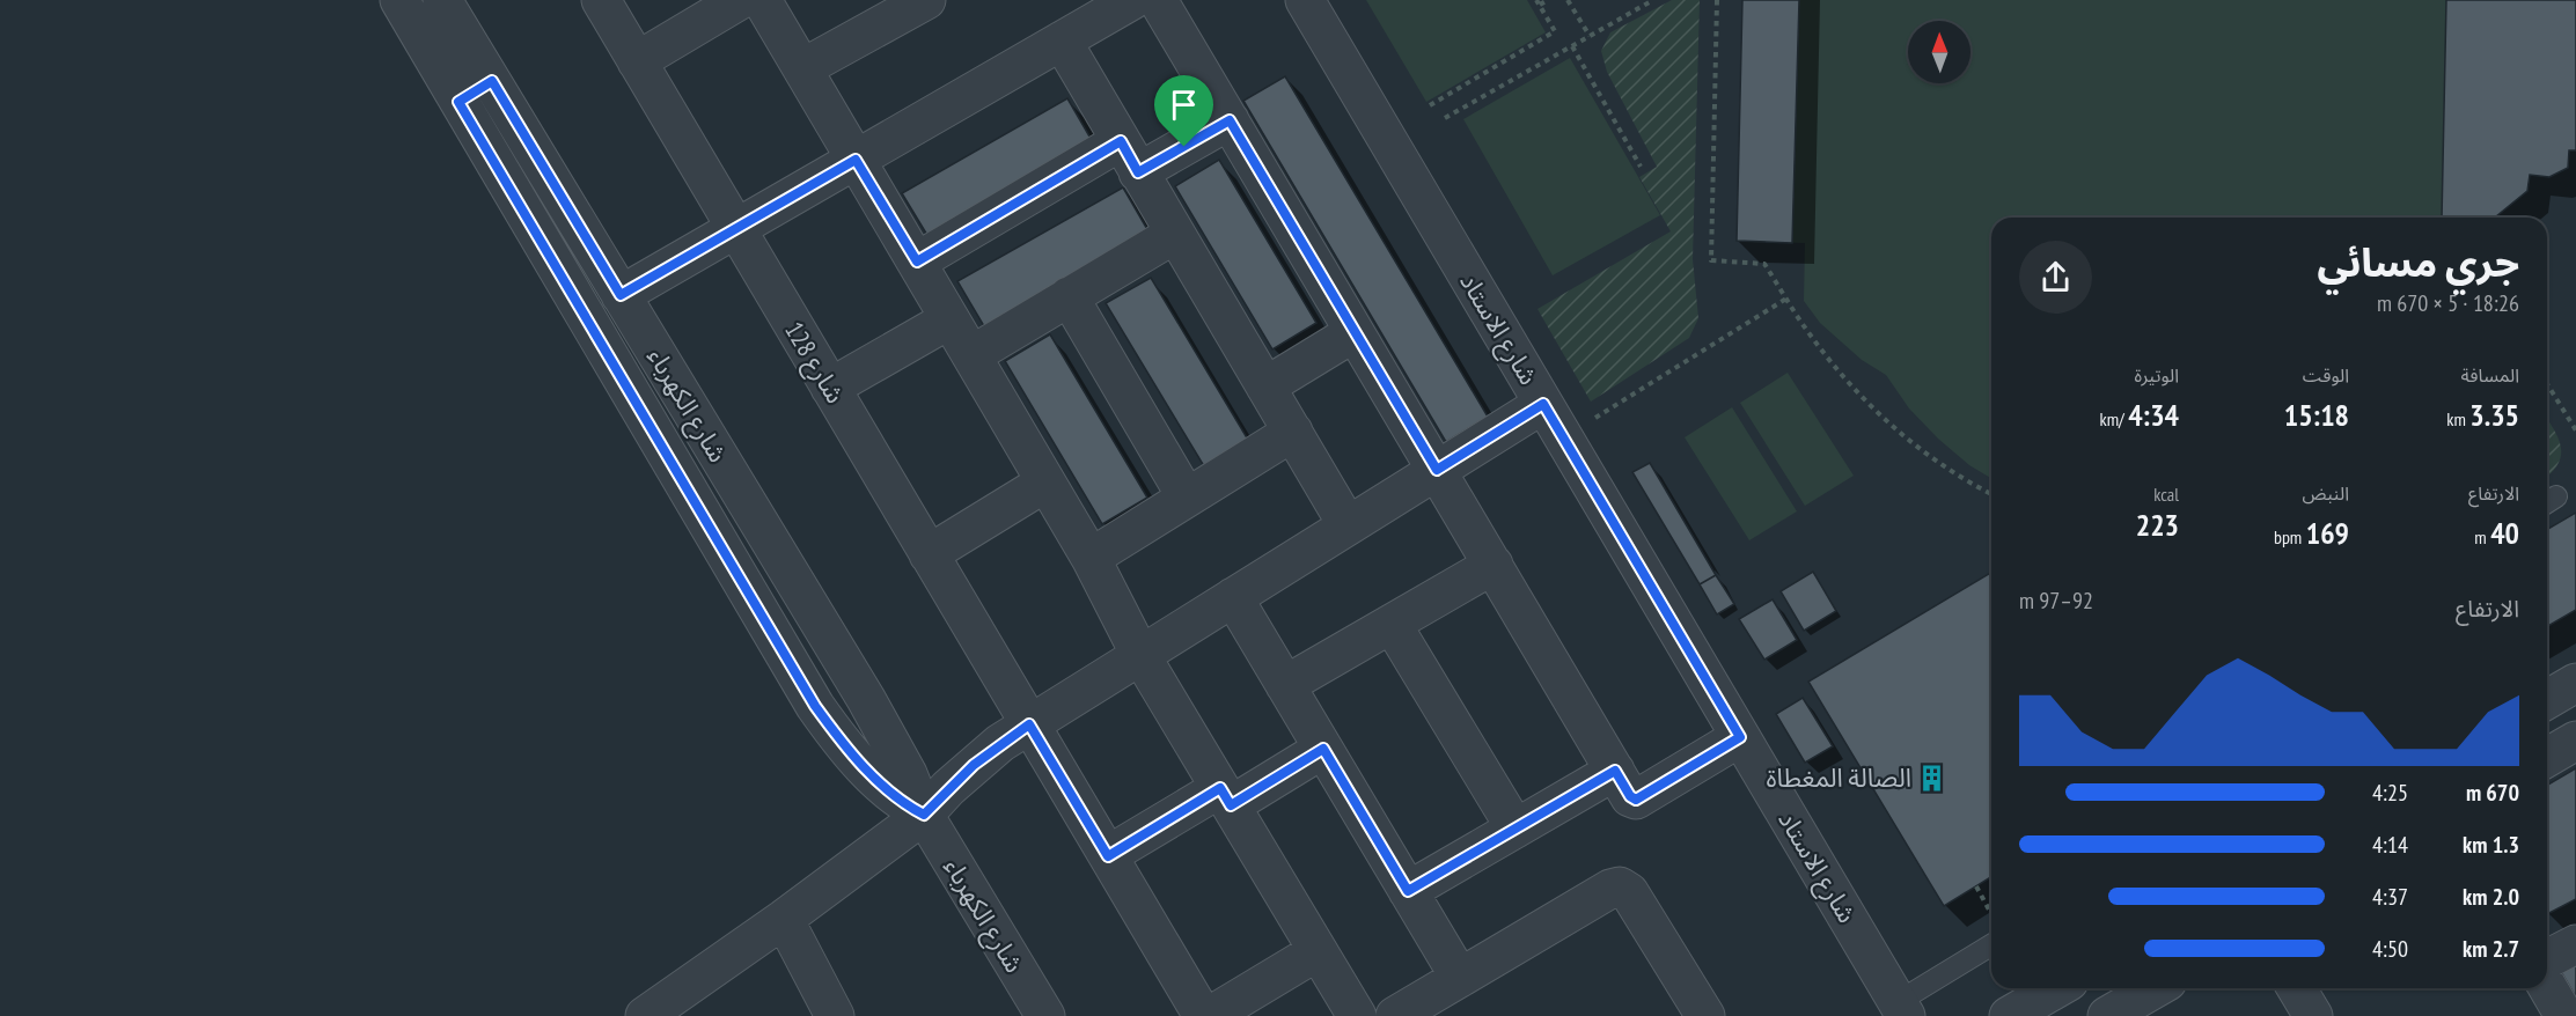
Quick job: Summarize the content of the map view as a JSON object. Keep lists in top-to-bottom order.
{
  "streets": {
    "street": ["شارع الاستاد", "شارع 128", "شارع الكهرباء"]
  },
  "places": {
    "building": ["الصالة المغطاة"]
  },
  "north": "top",
  "page": {
    "heading": ["جري مسائي", "18:26 · 5 × 670 m"],
    "stats": [
      ["المسافة", "3.35 km"],
      ["الوقت", "15:18"],
      ["الوتيرة", "4:34 /km"],
      ["الارتفاع", "40 m"],
      ["النبض", "169 bpm"],
      ["kcal", "223"]
    ],
    "chart": ["الارتفاع", "92–97 m"],
    "list": [
      {
        "name": "670 m",
        "note": "4:25"
      },
      {
        "name": "1.3 km",
        "note": "4:14"
      },
      {
        "name": "2.0 km",
        "note": "4:37"
      },
      {
        "name": "2.7 km",
        "note": "4:50"
      }
    ]
  }
}
